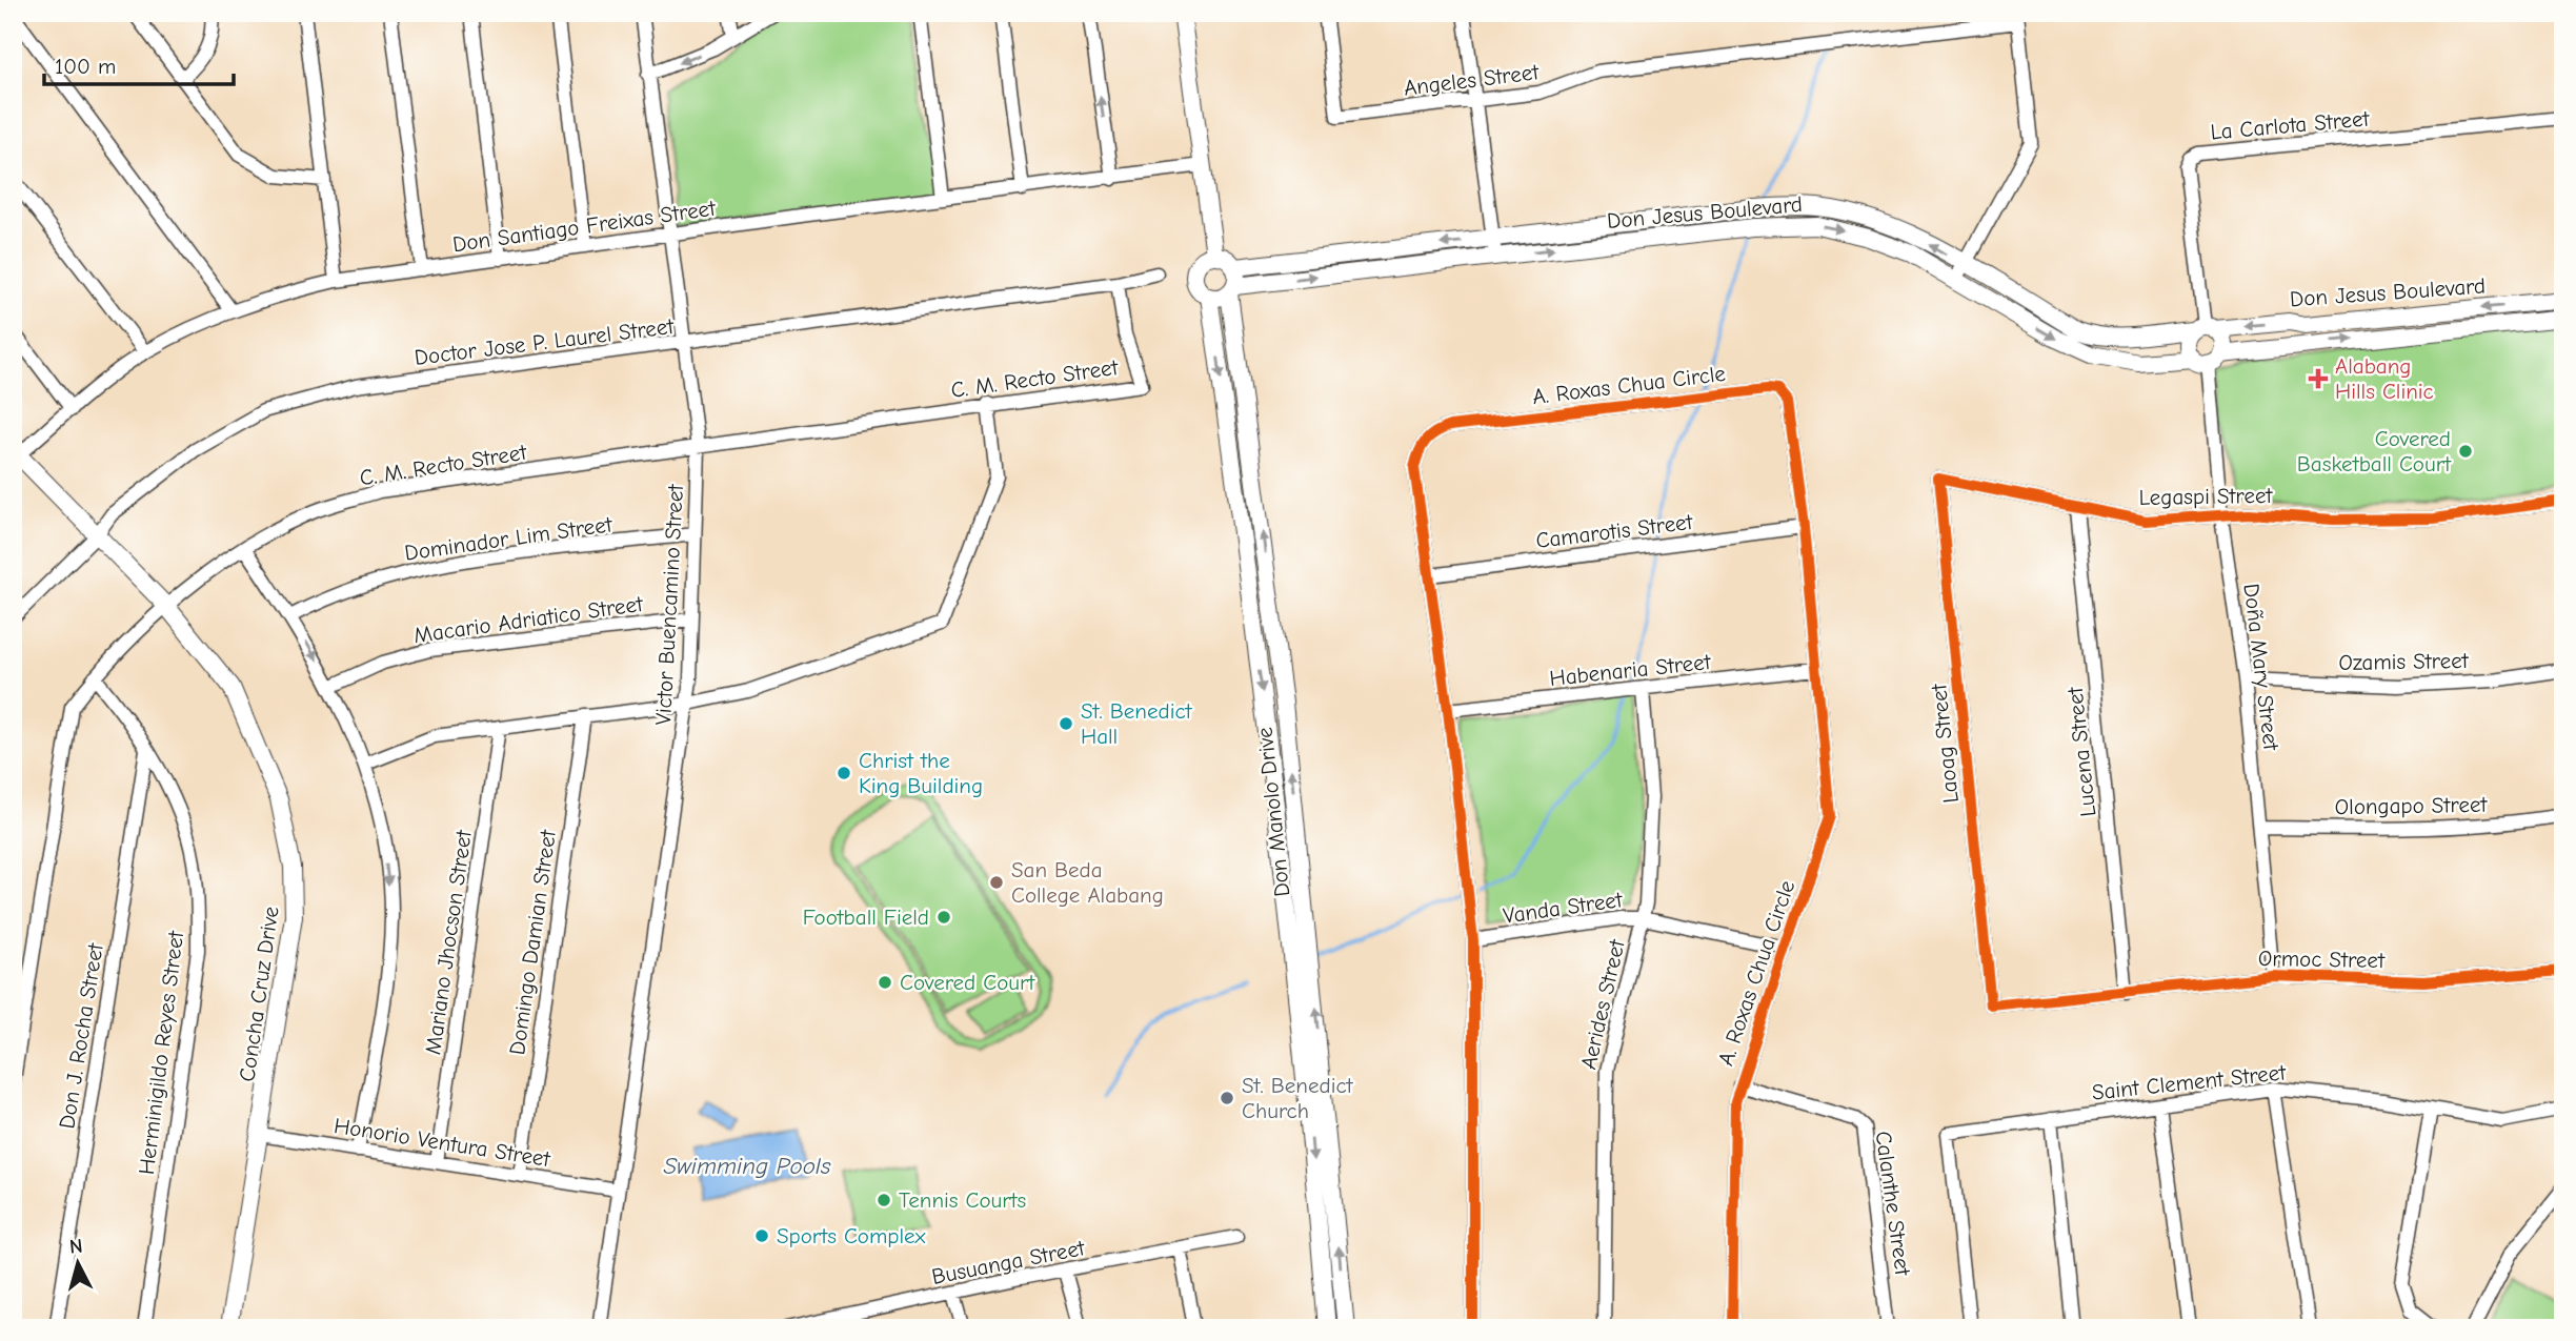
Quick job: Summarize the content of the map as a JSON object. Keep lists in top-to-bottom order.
{
  "streets": {
    "street": [
      "Angeles Street",
      "La Carlota Street",
      "Don Jesus Boulevard",
      "Don Santiago Freixas Street",
      "Doctor Jose P. Laurel Street",
      "C. M. Recto Street",
      "A. Roxas Chua Circle",
      "Legaspi Street",
      "Camarotis Street",
      "Dominador Lim Street",
      "Victor Buencamino Street",
      "Macario Adriatico Street",
      "Ozamis Street",
      "Doña Mary Street",
      "Habenaria Street",
      "Laoag Street",
      "Lucena Street",
      "Olongapo Street",
      "Don Manolo Drive",
      "Vanda Street",
      "Mariano Jhocson Street",
      "Domingo Damian Street",
      "Ormoc Street",
      "Concha Cruz Drive",
      "Aerides Street",
      "Don J. Rocha Street",
      "Herminigildo Reyes Street",
      "Saint Clement Street",
      "Honorio Ventura Street",
      "Calanthe Street",
      "Busuanga Street"
    ]
  },
  "crossings": [
    ["La Carlota Street", "Don Jesus Boulevard"],
    ["Don Jesus Boulevard", "Doña Mary Street"],
    ["Don Jesus Boulevard", "Don Manolo Drive"],
    ["Don Santiago Freixas Street", "Victor Buencamino Street"],
    ["Don Santiago Freixas Street", "Concha Cruz Drive"],
    ["Doctor Jose P. Laurel Street", "C. M. Recto Street"],
    ["Doctor Jose P. Laurel Street", "Victor Buencamino Street"],
    ["Doctor Jose P. Laurel Street", "Concha Cruz Drive"],
    ["C. M. Recto Street", "Victor Buencamino Street"],
    ["C. M. Recto Street", "Concha Cruz Drive"],
    ["C. M. Recto Street", "Herminigildo Reyes Street"],
    ["A. Roxas Chua Circle", "Camarotis Street"],
    ["A. Roxas Chua Circle", "Habenaria Street"],
    ["A. Roxas Chua Circle", "Vanda Street"],
    ["A. Roxas Chua Circle", "Calanthe Street"],
    ["Legaspi Street", "Doña Mary Street"],
    ["Legaspi Street", "Laoag Street"],
    ["Legaspi Street", "Lucena Street"],
    ["Dominador Lim Street", "Victor Buencamino Street"],
    ["Victor Buencamino Street", "Macario Adriatico Street"],
    ["Victor Buencamino Street", "Honorio Ventura Street"],
    ["Ozamis Street", "Doña Mary Street"],
    ["Doña Mary Street", "Olongapo Street"],
    ["Doña Mary Street", "Ormoc Street"],
    ["Habenaria Street", "Aerides Street"],
    ["Laoag Street", "Ormoc Street"],
    ["Lucena Street", "Ormoc Street"],
    ["Vanda Street", "Aerides Street"],
    ["Mariano Jhocson Street", "Honorio Ventura Street"],
    ["Domingo Damian Street", "Honorio Ventura Street"],
    ["Concha Cruz Drive", "Honorio Ventura Street"],
    ["Don J. Rocha Street", "Herminigildo Reyes Street"]
  ],
  "water": ["Swimming Pools"],
  "places": {
    "health": ["Alabang Hills Clinic"],
    "other": [
      "Covered Basketball Court",
      "St. Benedict Hall",
      "Christ the King Building",
      "San Beda College Alabang",
      "Football Field",
      "Covered Court",
      "St. Benedict Church",
      "Tennis Courts",
      "Sports Complex"
    ]
  },
  "scale_bar": "100 m",
  "north": "top"
}
